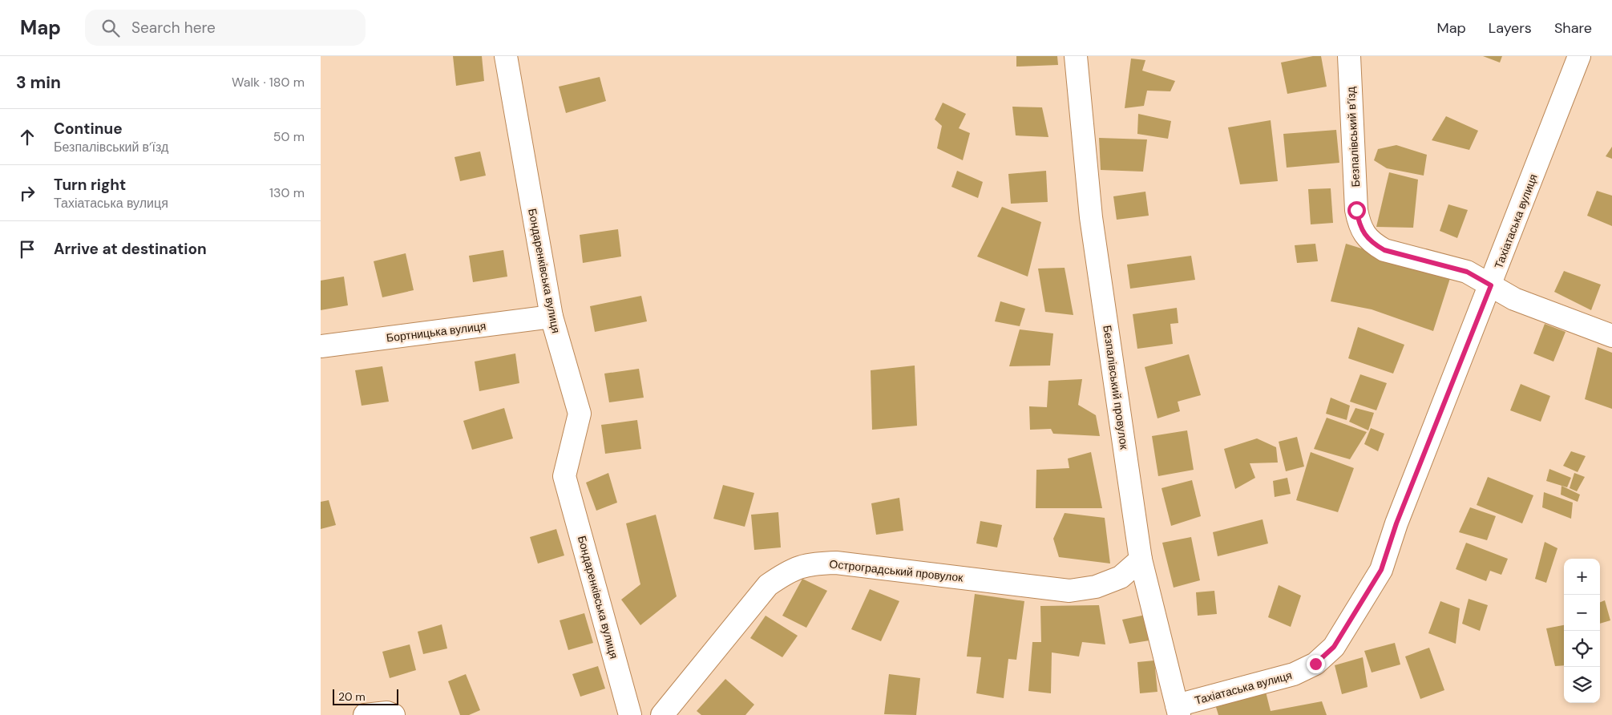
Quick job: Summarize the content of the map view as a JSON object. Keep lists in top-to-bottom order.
{
  "streets": {
    "street": [
      "Безпалівський в’їзд",
      "Тахіатаська вулиця",
      "Бондаренківська вулиця",
      "Бортницька вулиця",
      "Безпалівський провулок",
      "Остроградський провулок"
    ]
  },
  "crossings": [
    ["Безпалівський в’їзд", "Тахіатаська вулиця"],
    ["Тахіатаська вулиця", "Безпалівський провулок"],
    ["Бондаренківська вулиця", "Бортницька вулиця"],
    ["Безпалівський провулок", "Остроградський провулок"]
  ],
  "scale_bar": "20 m",
  "page": {
    "header": "Map",
    "search": "Search here",
    "nav": ["Map", "Layers", "Share"],
    "heading": ["3 min", "Walk · 180 m"],
    "list": [
      ["Continue", "Безпалівський в’їзд", "50 m"],
      ["Turn right", "Тахіатаська вулиця", "130 m"],
      "Arrive at destination"
    ],
    "map_buttons": ["+", "−"],
    "scale": "20 m"
  }
}
